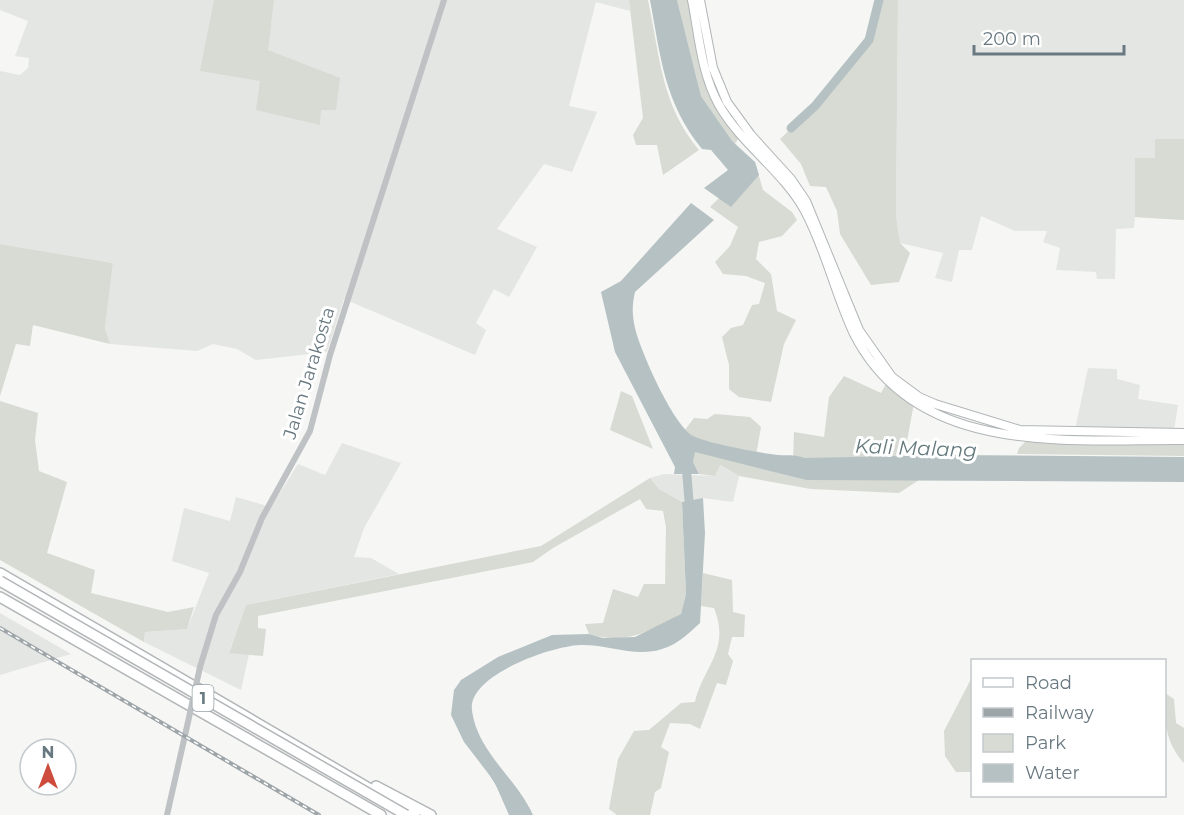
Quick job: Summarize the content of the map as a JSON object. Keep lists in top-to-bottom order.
{
  "streets": {
    "highway": ["1"],
    "street": ["Jalan Jarakosta"]
  },
  "water": ["Kali Malang"],
  "legend": [
    "Road",
    "Railway",
    "Park",
    "Water"
  ],
  "scale_bar": "200 m",
  "north": "top"
}
